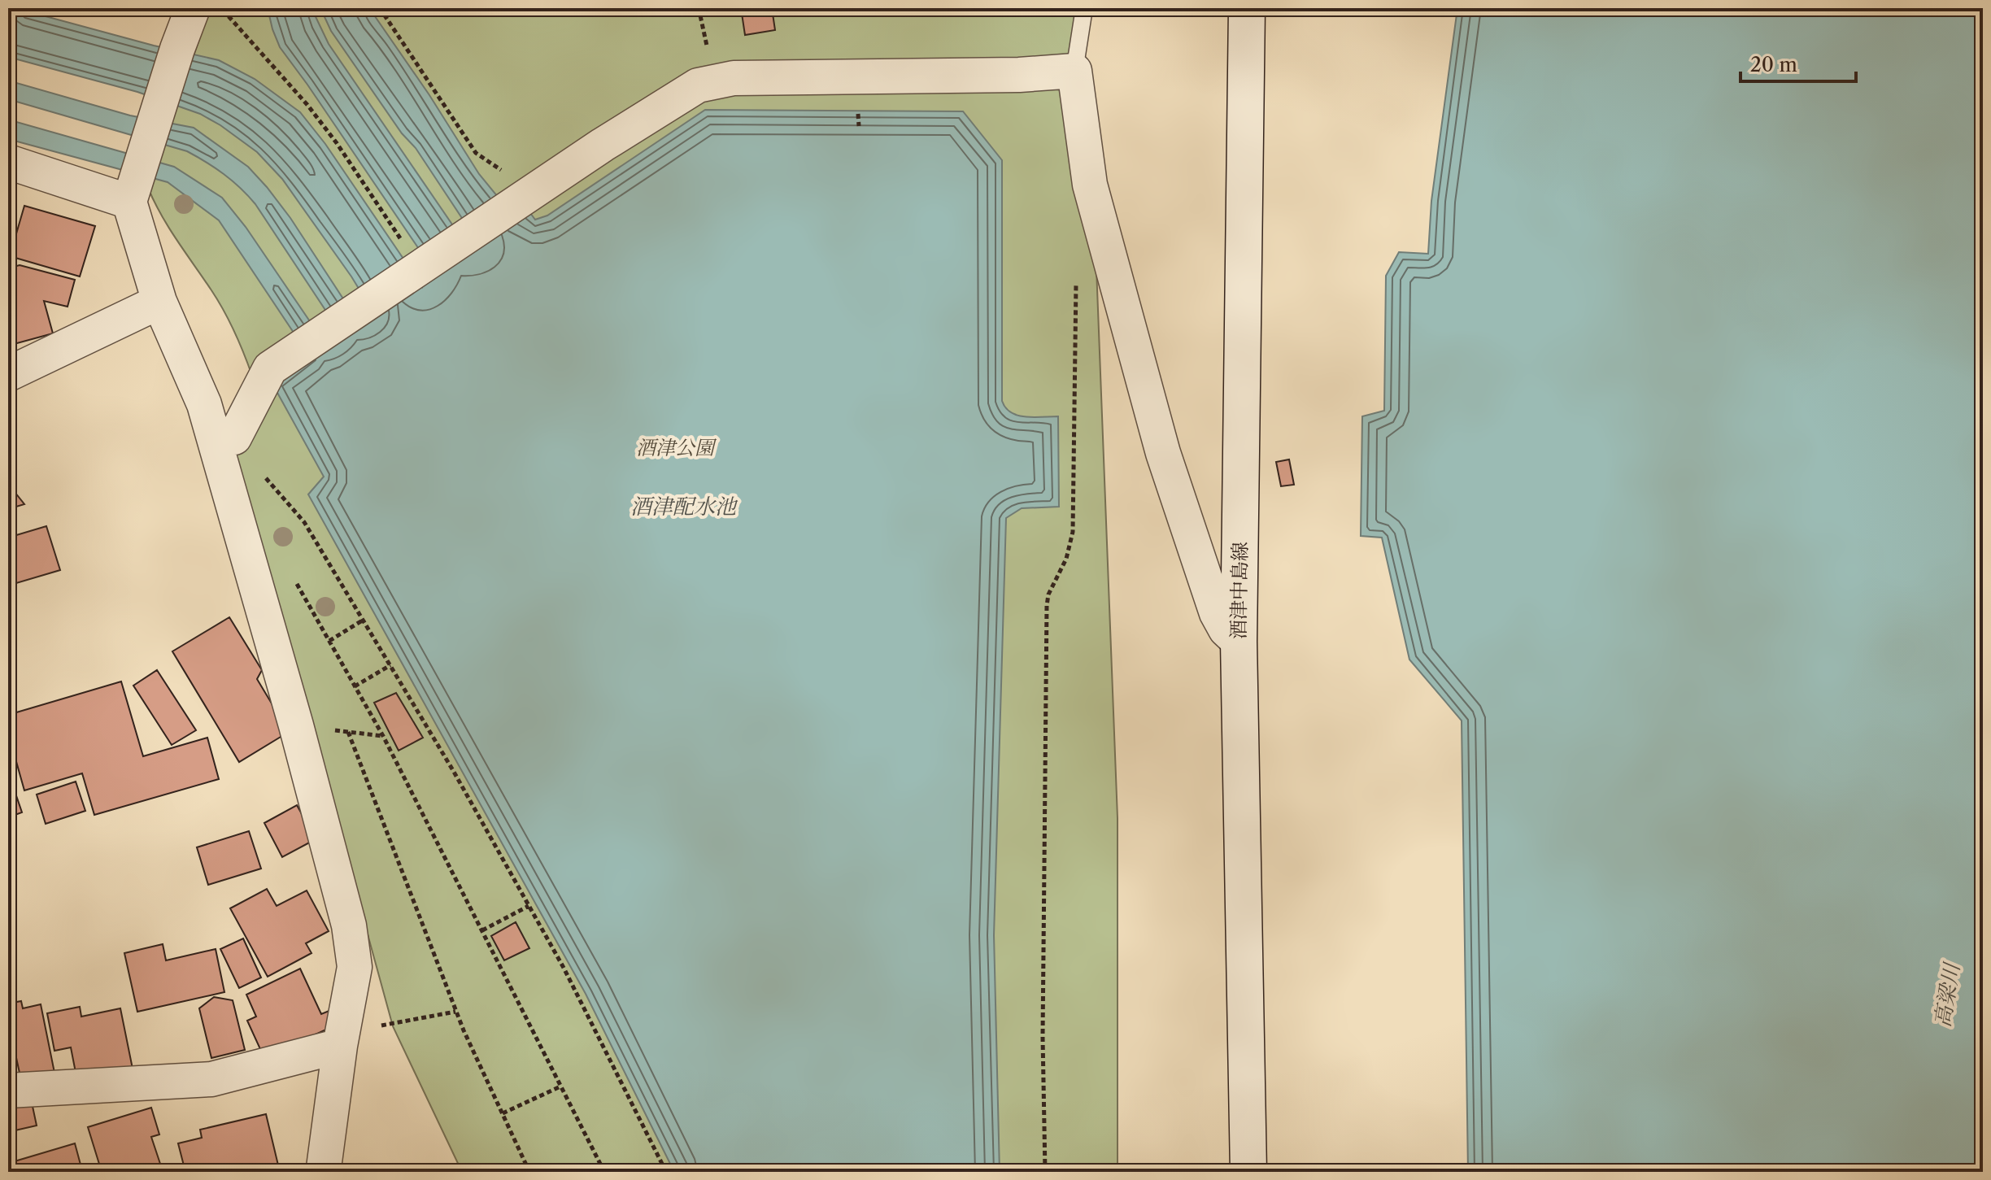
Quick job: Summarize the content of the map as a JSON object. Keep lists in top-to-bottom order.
{
  "streets": {
    "main road": ["酒津中島線"]
  },
  "water": ["酒津配水池", "高梁川"],
  "parks": ["酒津公園"],
  "scale_bar": "20 m"
}
